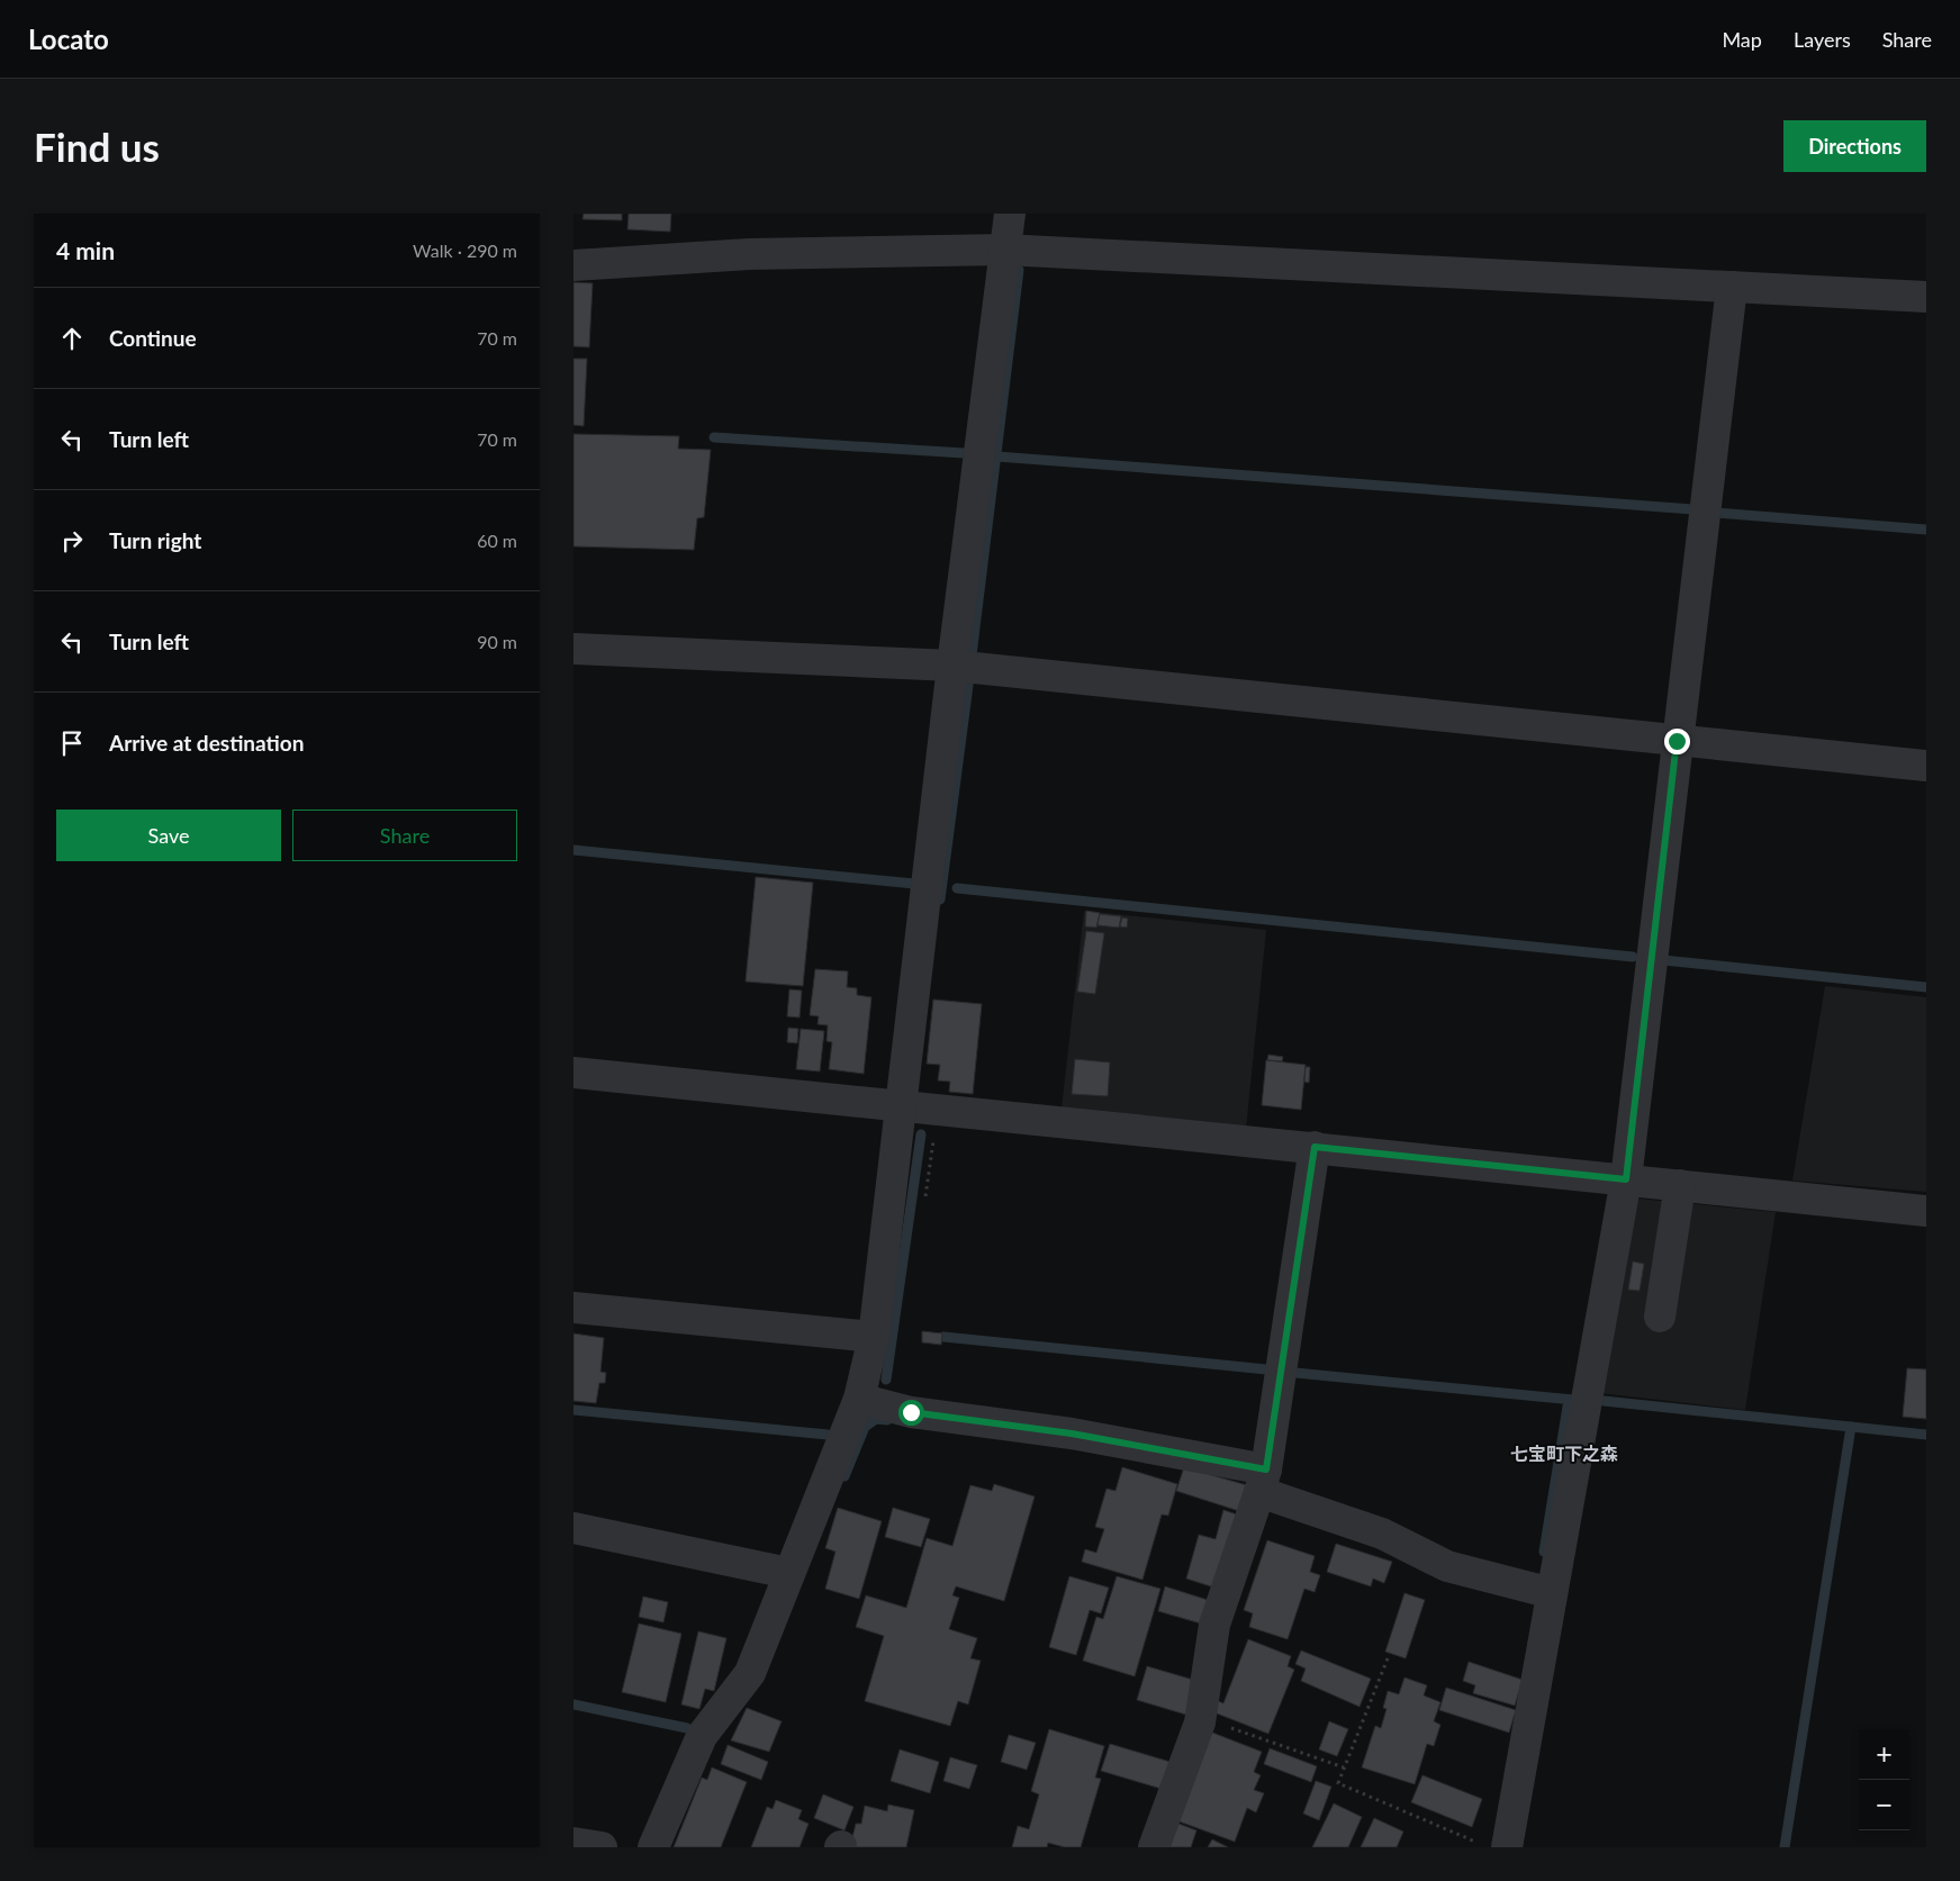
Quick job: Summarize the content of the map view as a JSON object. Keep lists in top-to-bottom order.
{
  "districts": ["七宝町下之森"],
  "page": {
    "header": "Locato",
    "nav": ["Map", "Layers", "Share"],
    "buttons": [
      "Directions",
      ["Save", "Share"]
    ],
    "title": "Find us",
    "heading": ["4 min", "Walk · 290 m"],
    "list": [
      ["Continue", "70 m"],
      ["Turn left", "70 m"],
      ["Turn right", "60 m"],
      ["Turn left", "90 m"],
      "Arrive at destination"
    ],
    "map_buttons": ["+", "−"]
  }
}
